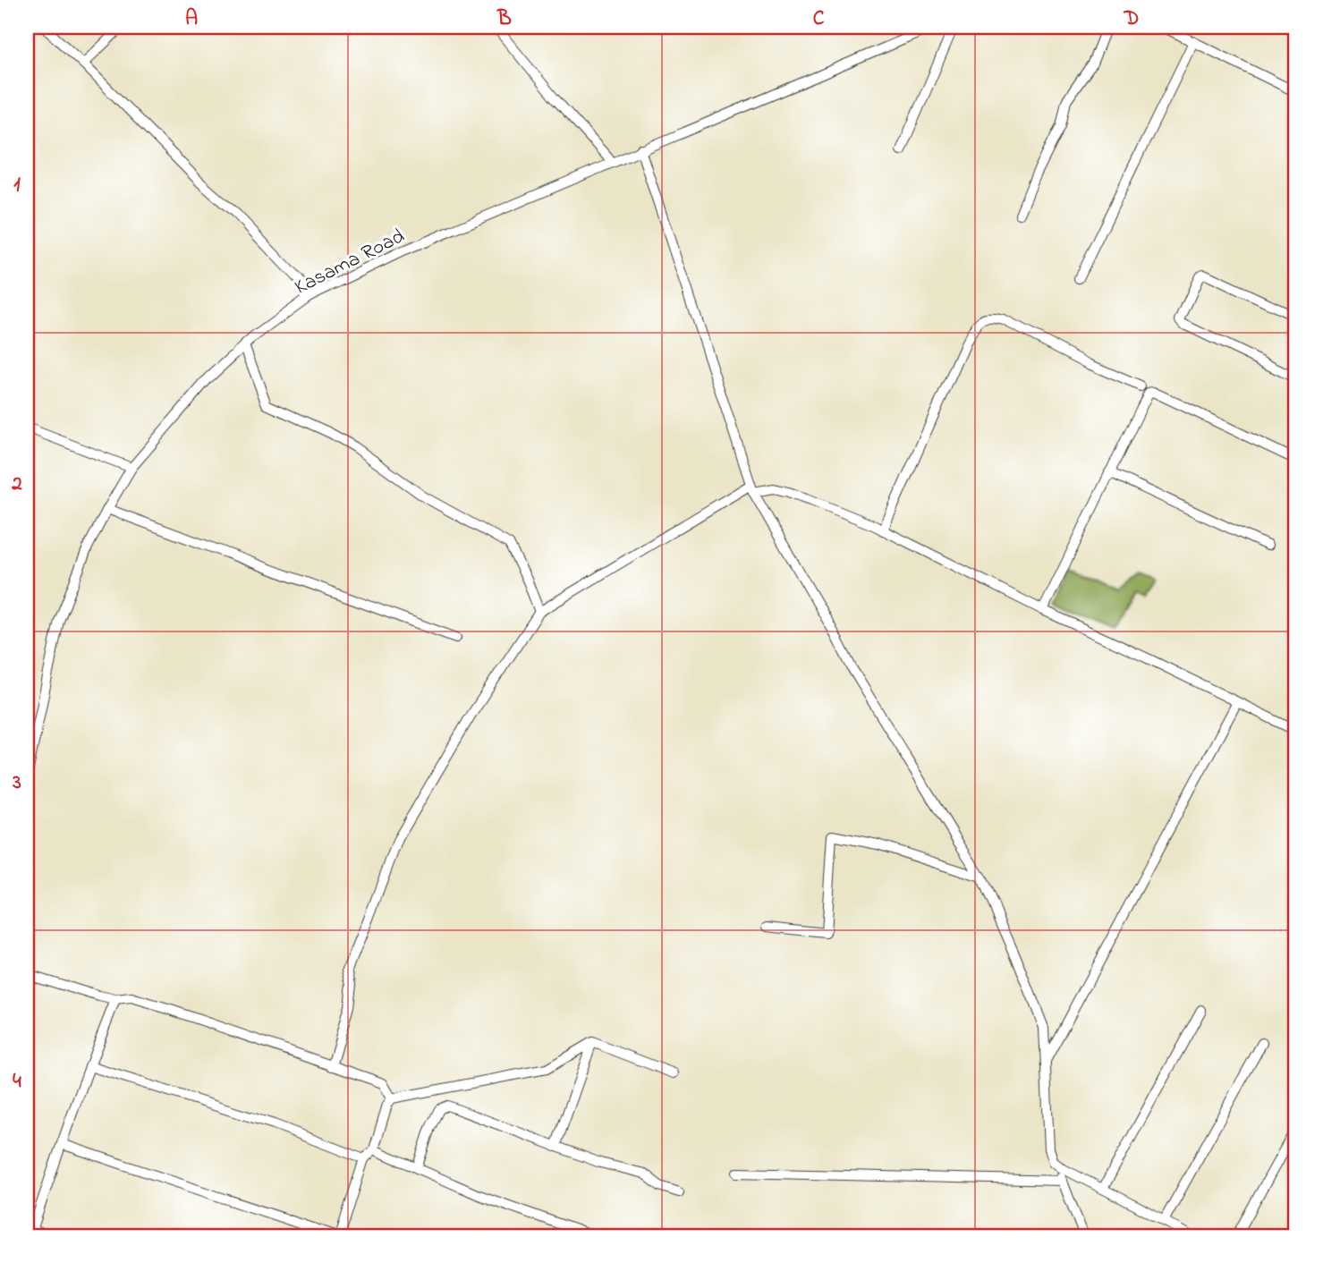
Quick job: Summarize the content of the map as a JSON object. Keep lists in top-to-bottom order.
{
  "streets": {
    "street": ["Kasama Road"]
  },
  "grid": {
    "columns": [
      "A",
      "B",
      "C",
      "D"
    ],
    "rows": [
      "1",
      "2",
      "3",
      "4"
    ]
  }
}
